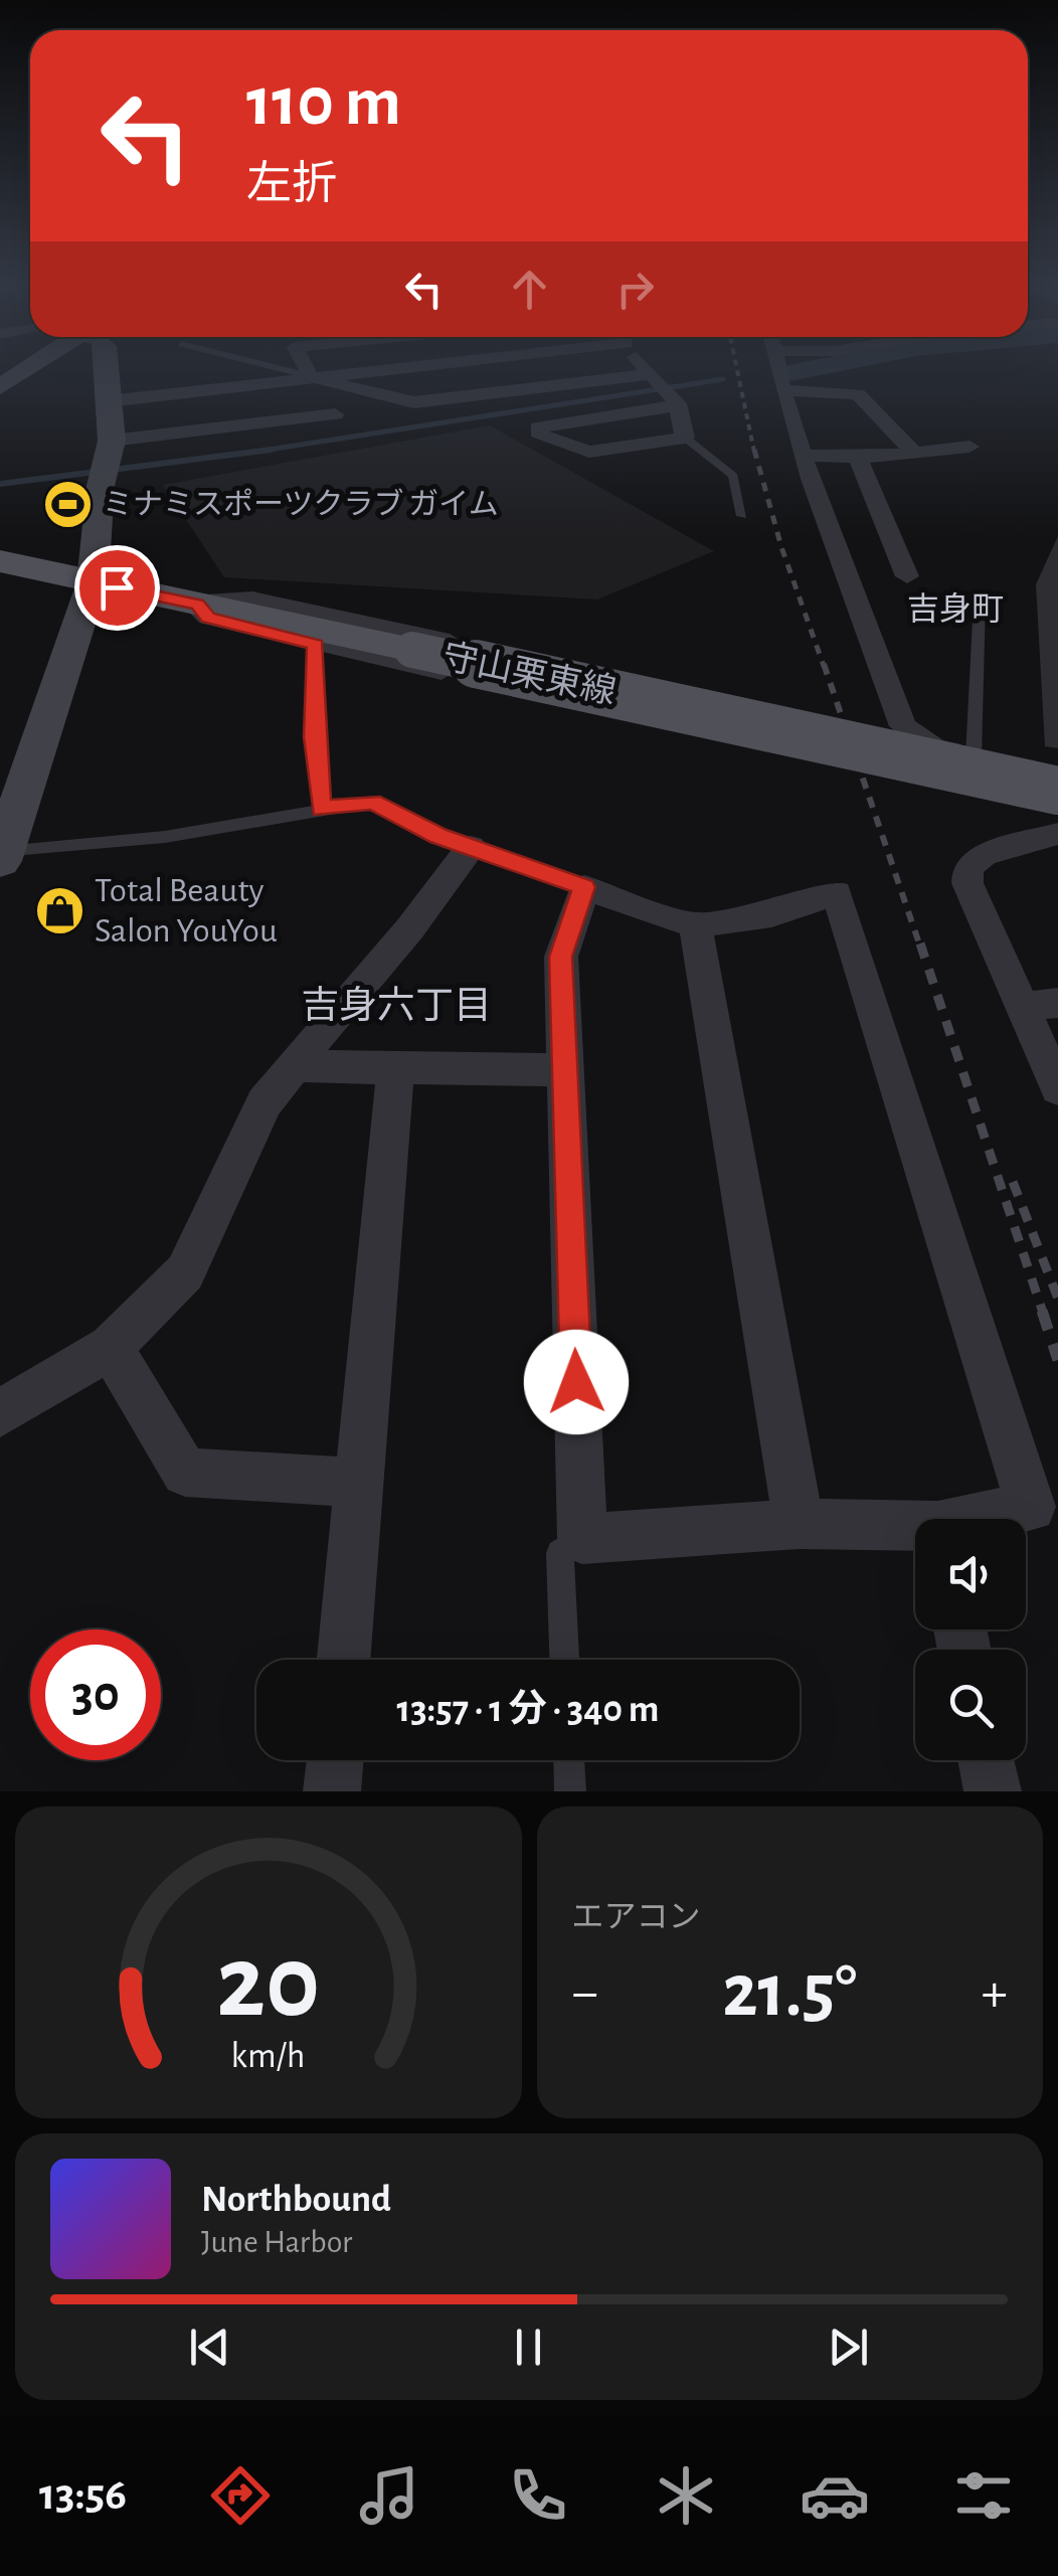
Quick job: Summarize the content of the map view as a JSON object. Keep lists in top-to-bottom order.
{
  "streets": {
    "main road": ["守山栗東線"]
  },
  "districts": ["吉身町", "吉身六丁目"],
  "places": {
    "sports": ["ミナミスポーツクラブ ガイム"],
    "shop": ["Total Beauty Salon YouYou"]
  },
  "page": {
    "turn": ["110 m", "左折"],
    "limit": "30",
    "trip": "13:57 · 1 分 · 340 m",
    "tile": "エアコン",
    "heat": ["−", "21.5°", "+"],
    "song": ["Northbound", "June Harbor"],
    "tabs": "13:56",
    "gauge": ["20", "km/h"]
  }
}
